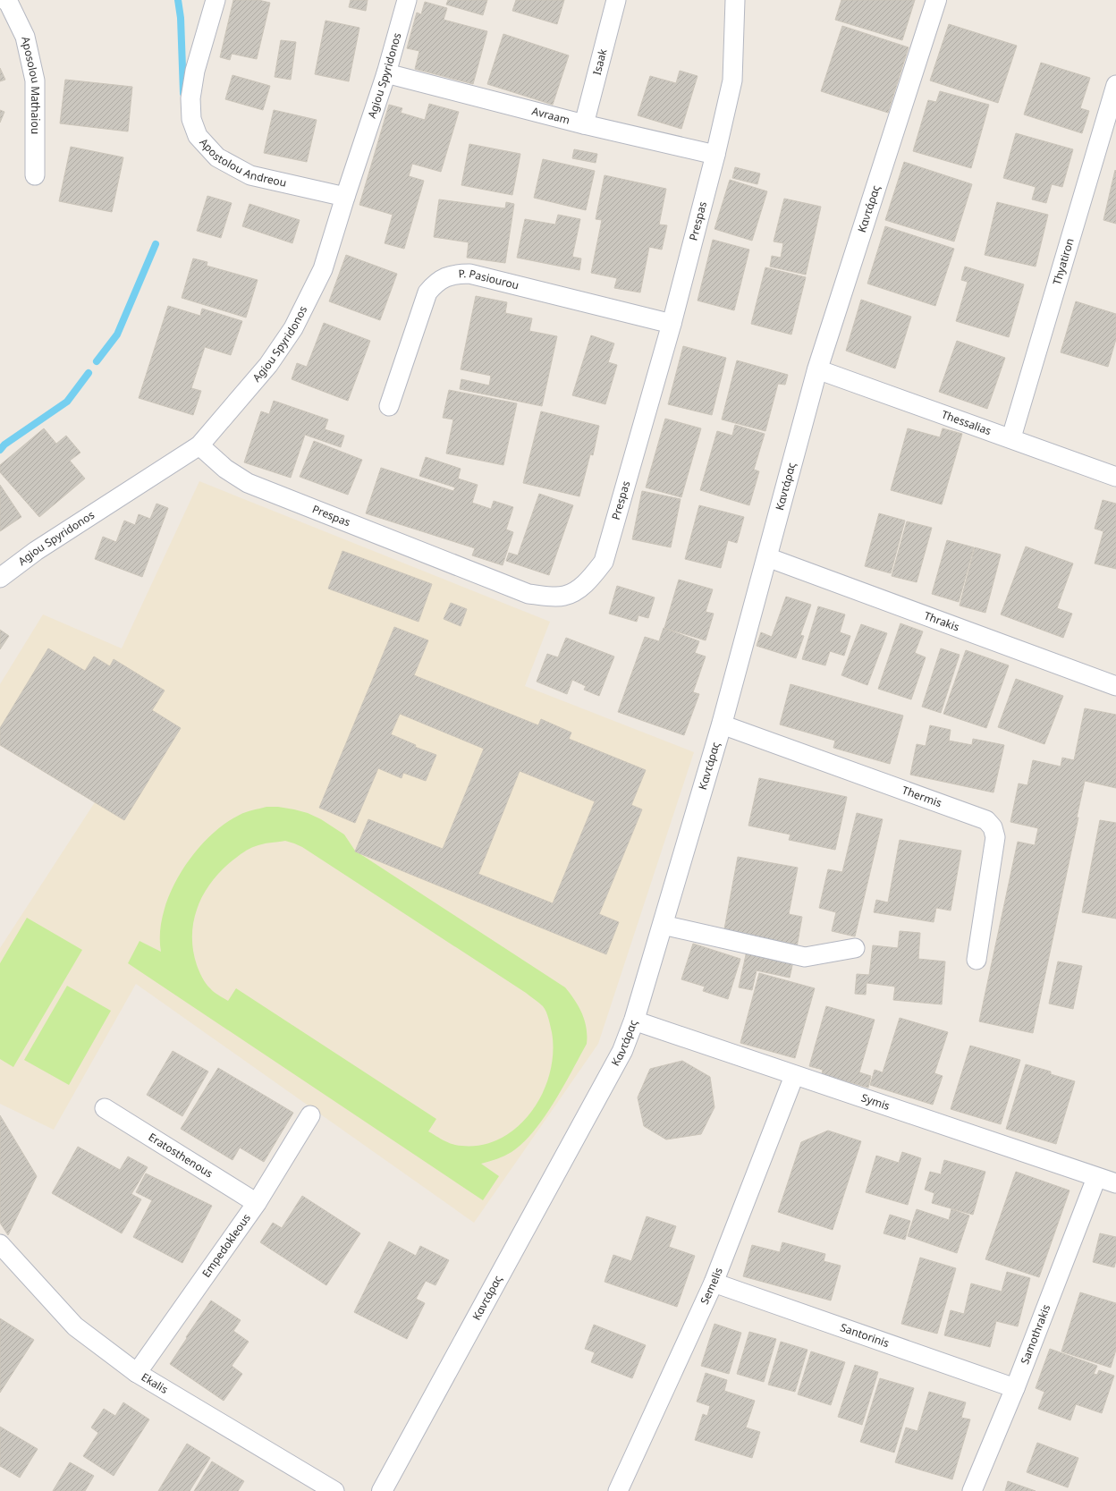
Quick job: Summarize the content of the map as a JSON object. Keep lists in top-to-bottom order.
{
  "streets": {
    "street": [
      "Isaak",
      "Agiou Spyridonos",
      "Aposolou Mathaiou",
      "Avraam",
      "Apostolou Andreou",
      "Καντάρας",
      "Prespas",
      "Thyatiron",
      "P. Pasiourou",
      "Thessalias",
      "Thrakis",
      "Thermis",
      "Symis",
      "Eratosthenous",
      "Empedokleous",
      "Semelis",
      "Samothrakis",
      "Santorinis",
      "Ekalis"
    ]
  },
  "crossings": [
    ["Isaak", "Avraam"],
    ["Agiou Spyridonos", "Avraam"],
    ["Agiou Spyridonos", "Apostolou Andreou"],
    ["Agiou Spyridonos", "Prespas"],
    ["Avraam", "Prespas"],
    ["Καντάρας", "Thessalias"],
    ["Καντάρας", "Thrakis"],
    ["Καντάρας", "Thermis"],
    ["Καντάρας", "Symis"],
    ["Prespas", "P. Pasiourou"],
    ["Thyatiron", "Thessalias"],
    ["Symis", "Semelis"],
    ["Symis", "Samothrakis"],
    ["Eratosthenous", "Empedokleous"],
    ["Empedokleous", "Ekalis"],
    ["Semelis", "Santorinis"],
    ["Samothrakis", "Santorinis"]
  ]
}
